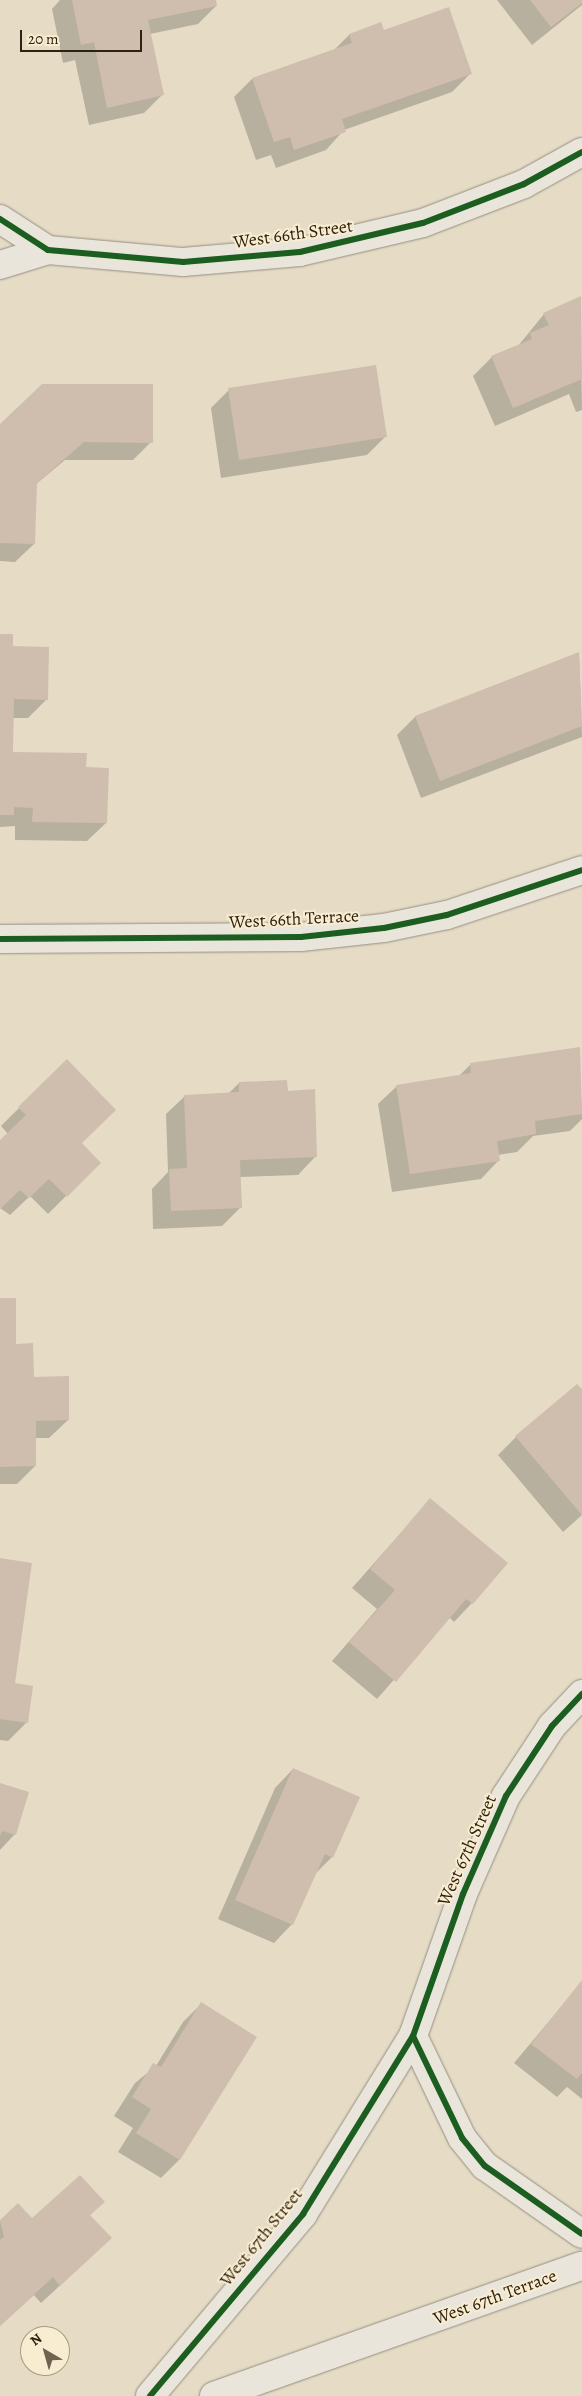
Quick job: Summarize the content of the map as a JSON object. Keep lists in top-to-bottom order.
{
  "streets": {
    "street": [
      "West 66th Street",
      "West 66th Terrace",
      "West 67th Street",
      "West 67th Terrace"
    ]
  },
  "scale_bar": "20 m",
  "north": "top left"
}
